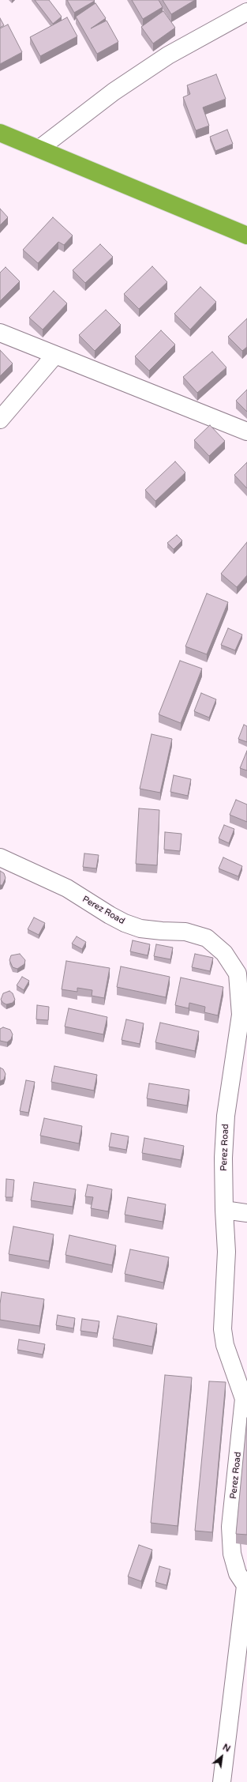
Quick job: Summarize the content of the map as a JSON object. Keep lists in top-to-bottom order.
{
  "streets": {
    "street": ["Perez Road"]
  },
  "north": "top right"
}
